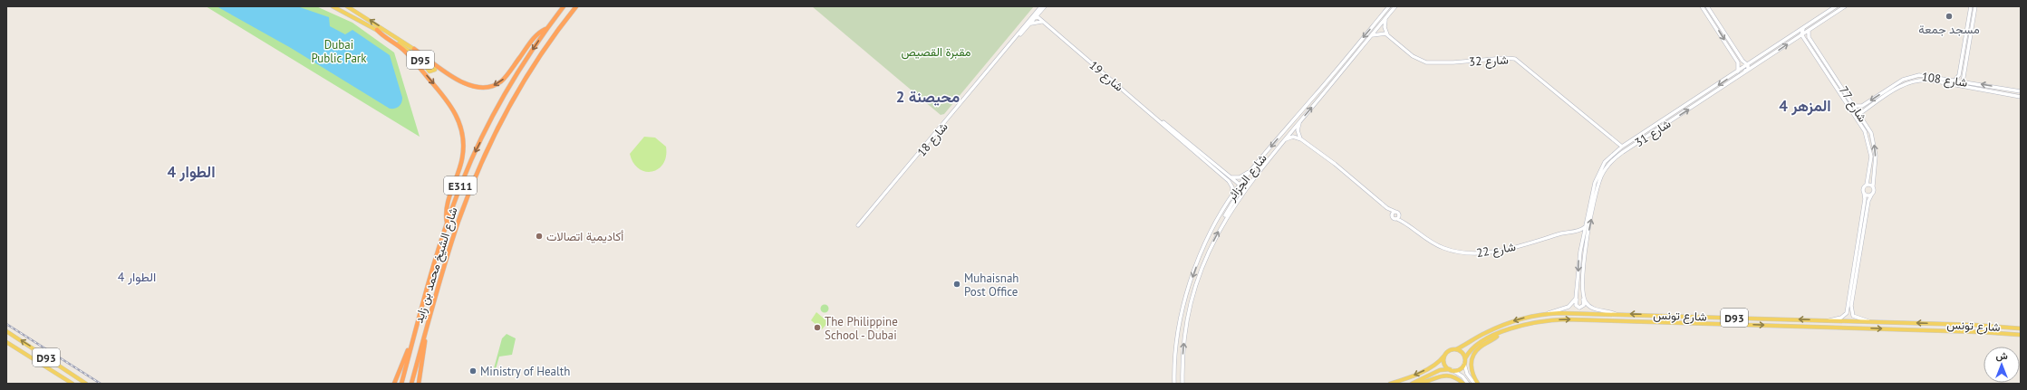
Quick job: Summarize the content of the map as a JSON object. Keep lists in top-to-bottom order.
{
  "streets": {
    "highway": ["E311", "شارع الشيخ محمد بن زايد"],
    "main road": ["D95", "شارع تونس", "D93"],
    "street": [
      "شارع 32",
      "شارع 19",
      "شارع 108",
      "شارع 77",
      "شارع 31",
      "شارع 18",
      "شارع الجزائر",
      "شارع 22"
    ]
  },
  "crossings": [
    ["شارع 32", "شارع 31"],
    ["شارع 19", "شارع 18"],
    ["شارع 19", "شارع الجزائر"],
    ["شارع 108", "شارع 77"],
    ["شارع 77", "شارع 31"],
    ["شارع 31", "شارع 22"],
    ["شارع 31", "شارع تونس"]
  ],
  "districts": [
    "محيصنة 2",
    "المزهر 4",
    "الطوار 4",
    "الطوار 4"
  ],
  "parks": ["Dubai Public Park", "مقبرة القصيص"],
  "places": [
    "مسجد جمعة",
    "أكاديمية اتصالات",
    "Muhaisnah Post Office",
    "The Philippine School - Dubai",
    "Ministry of Health"
  ],
  "north": "top"
}
